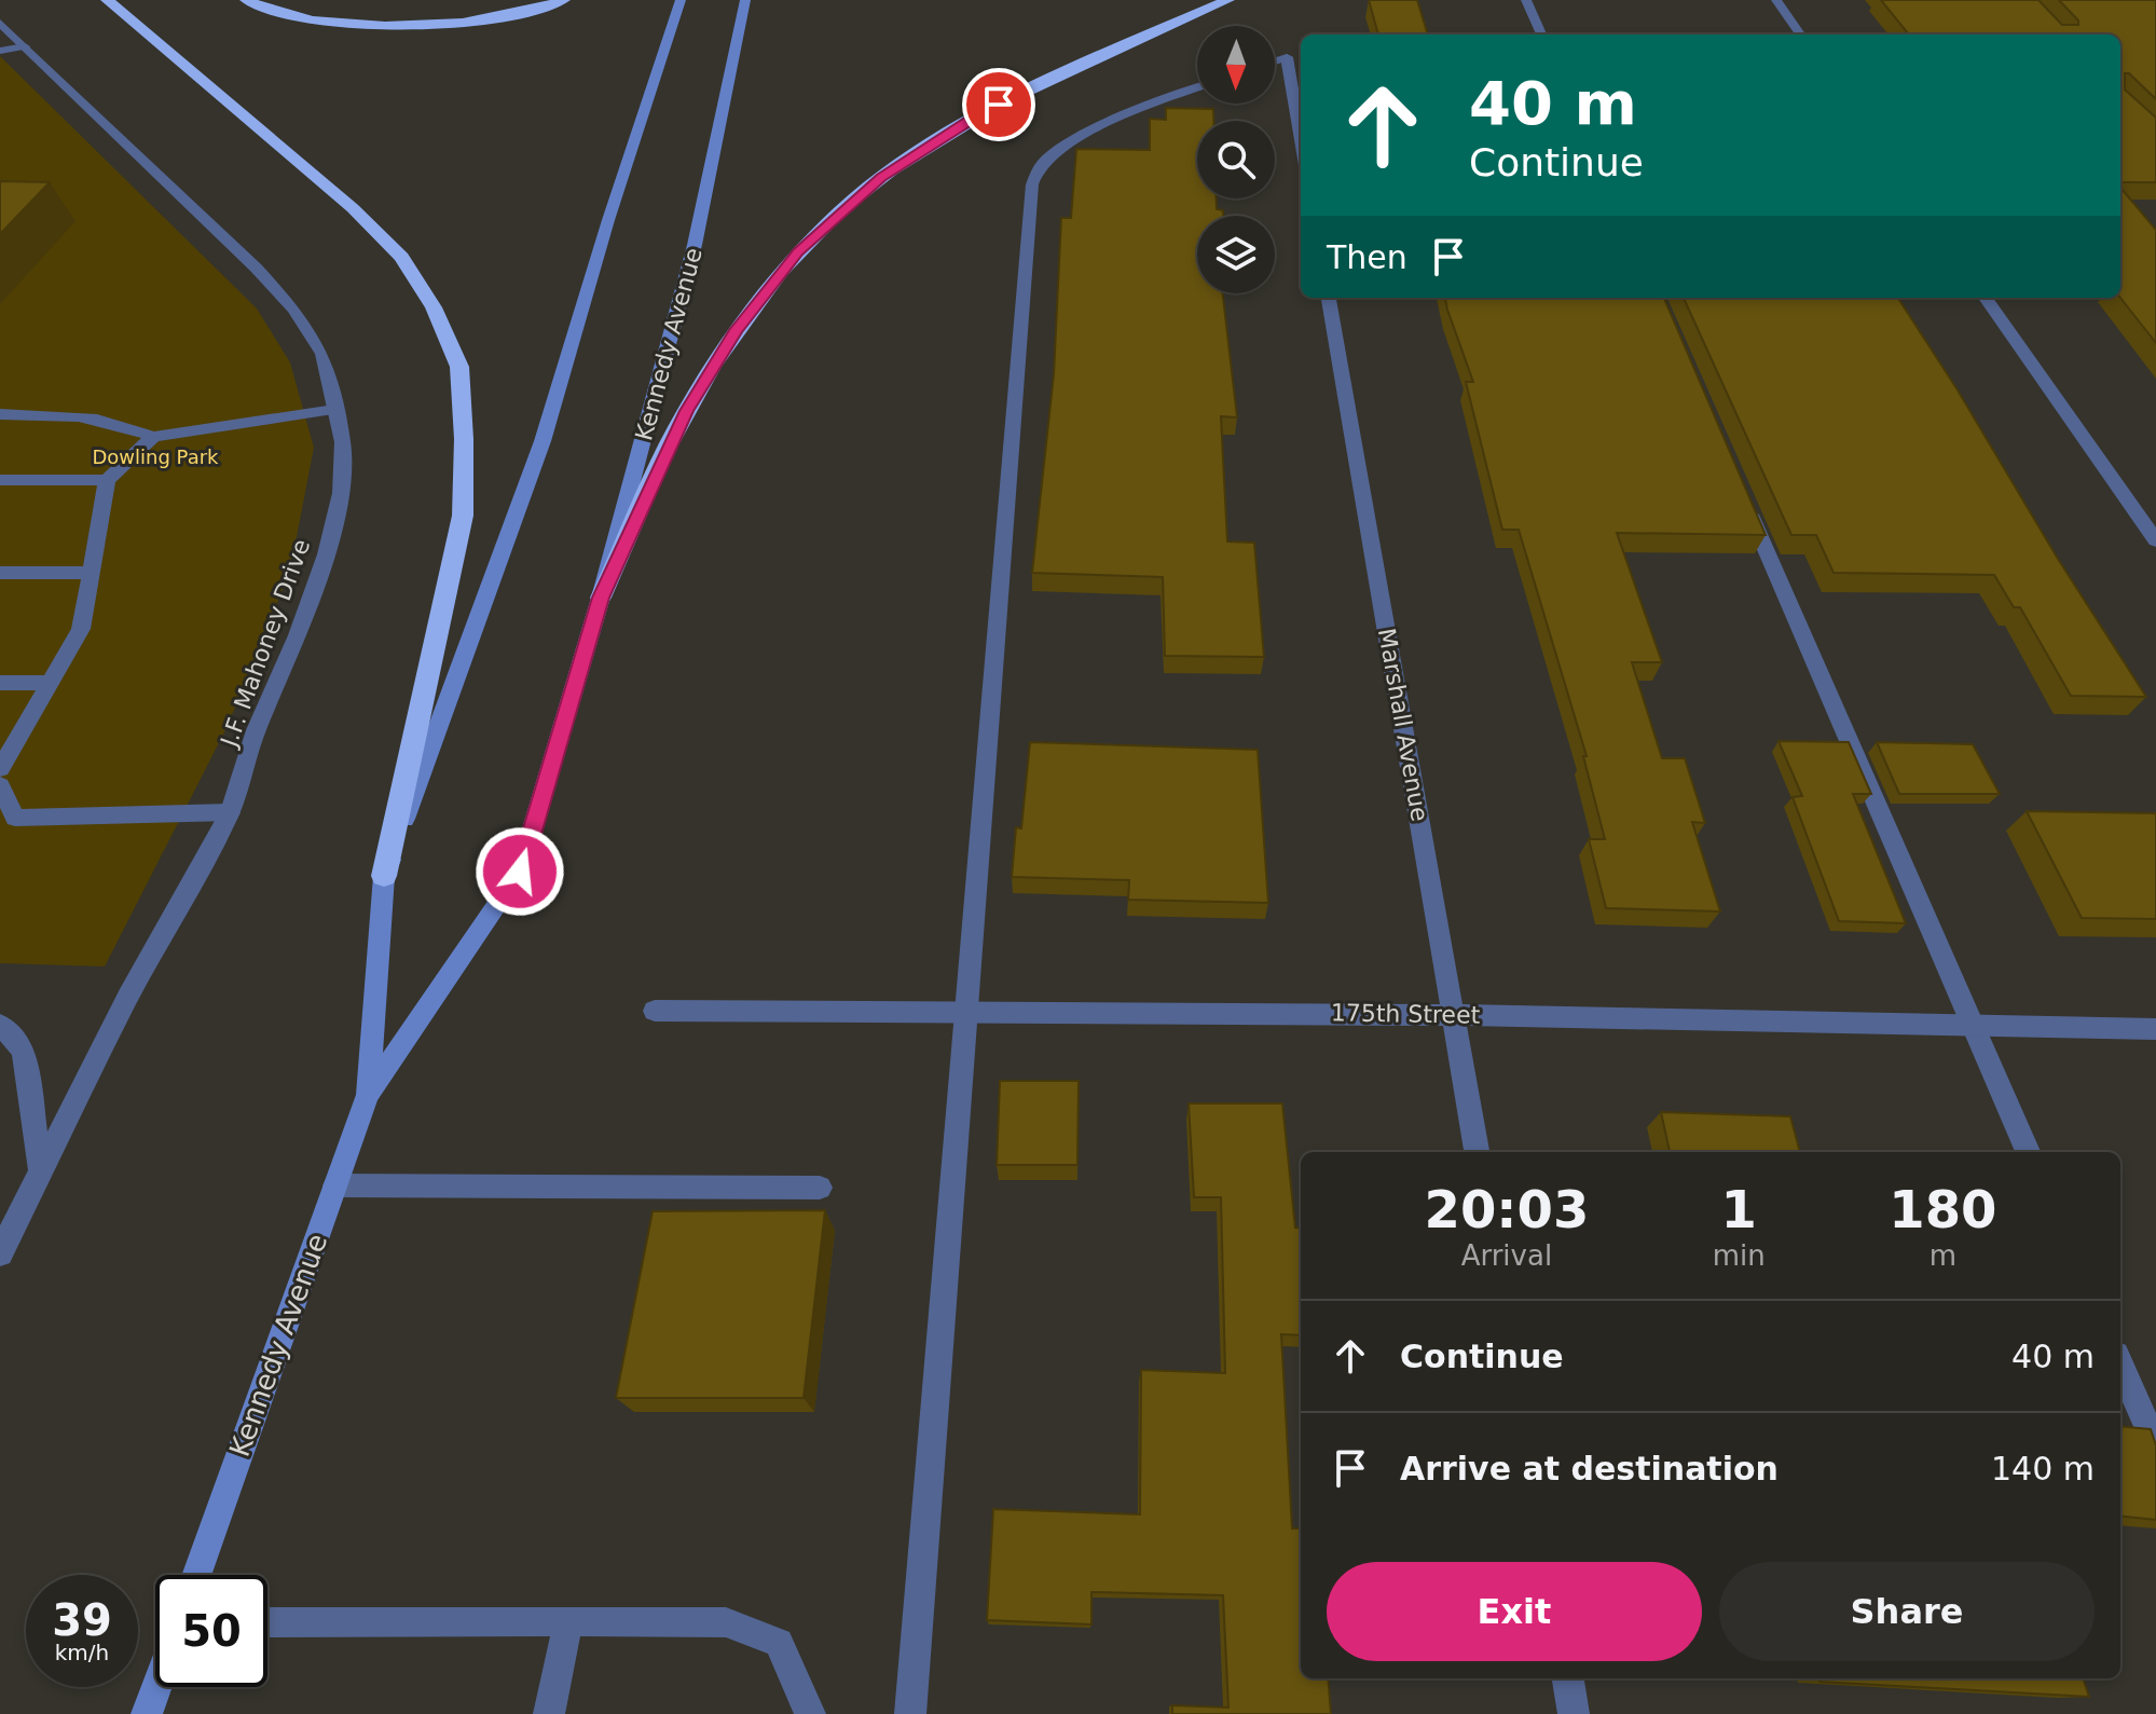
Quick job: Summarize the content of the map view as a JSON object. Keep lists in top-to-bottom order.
{
  "streets": {
    "main road": ["Kennedy Avenue"],
    "street": ["J.F. Mahoney Drive", "Marshall Avenue", "175th Street"]
  },
  "crossings": [
    ["Marshall Avenue", "175th Street"]
  ],
  "parks": ["Dowling Park"],
  "north": "bottom",
  "page": {
    "turn": ["40 m", "Continue"],
    "then": "Then",
    "eta": [
      "20:03",
      "Arrival",
      "1",
      "min",
      "180",
      "m"
    ],
    "list": [
      {
        "name": "Continue",
        "value": "40 m"
      },
      {
        "name": "Arrive at destination",
        "value": "140 m"
      }
    ],
    "buttons": ["Exit", "Share"],
    "speed": "39 km/h",
    "limit": "50"
  }
}
